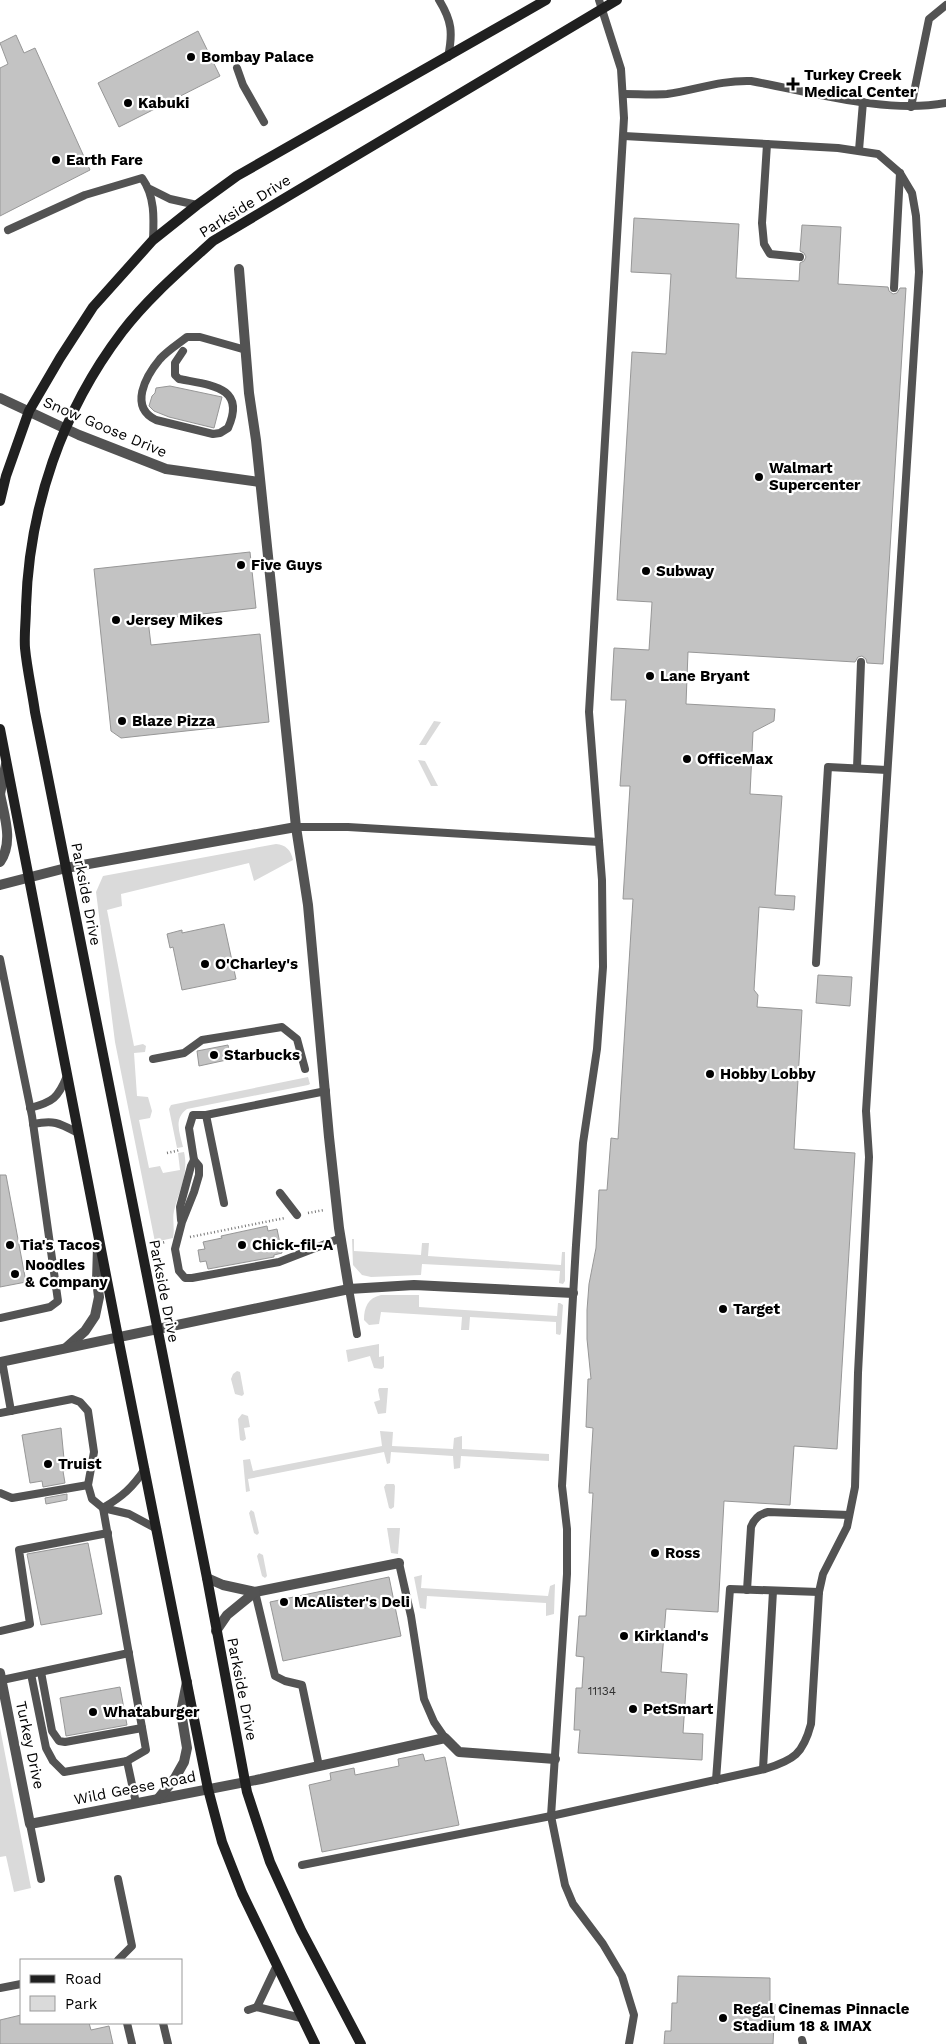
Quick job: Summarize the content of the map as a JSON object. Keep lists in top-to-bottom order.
{
  "streets": {
    "street": [
      "Parkside Drive",
      "Snow Goose Drive",
      "Turkey Drive",
      "Wild Geese Road"
    ]
  },
  "crossings": [
    ["Parkside Drive", "Snow Goose Drive"],
    ["Parkside Drive", "Wild Geese Road"],
    ["Turkey Drive", "Wild Geese Road"]
  ],
  "places": {
    "other": [
      "Bombay Palace",
      "Kabuki",
      "Earth Fare",
      "Walmart Supercenter",
      "Five Guys",
      "Subway",
      "Jersey Mikes",
      "Lane Bryant",
      "Blaze Pizza",
      "OfficeMax",
      "O'Charley's",
      "Starbucks",
      "Hobby Lobby",
      "Tia's Tacos",
      "Chick-fil-A",
      "Noodles & Company",
      "Target",
      "Truist",
      "Ross",
      "McAlister's Deli",
      "Kirkland's",
      "PetSmart",
      "Whataburger",
      "Regal Cinemas Pinnacle Stadium 18 & IMAX"
    ],
    "health": ["Turkey Creek Medical Center"]
  },
  "house_numbers": ["11134"],
  "legend": ["Road", "Park"]
}
